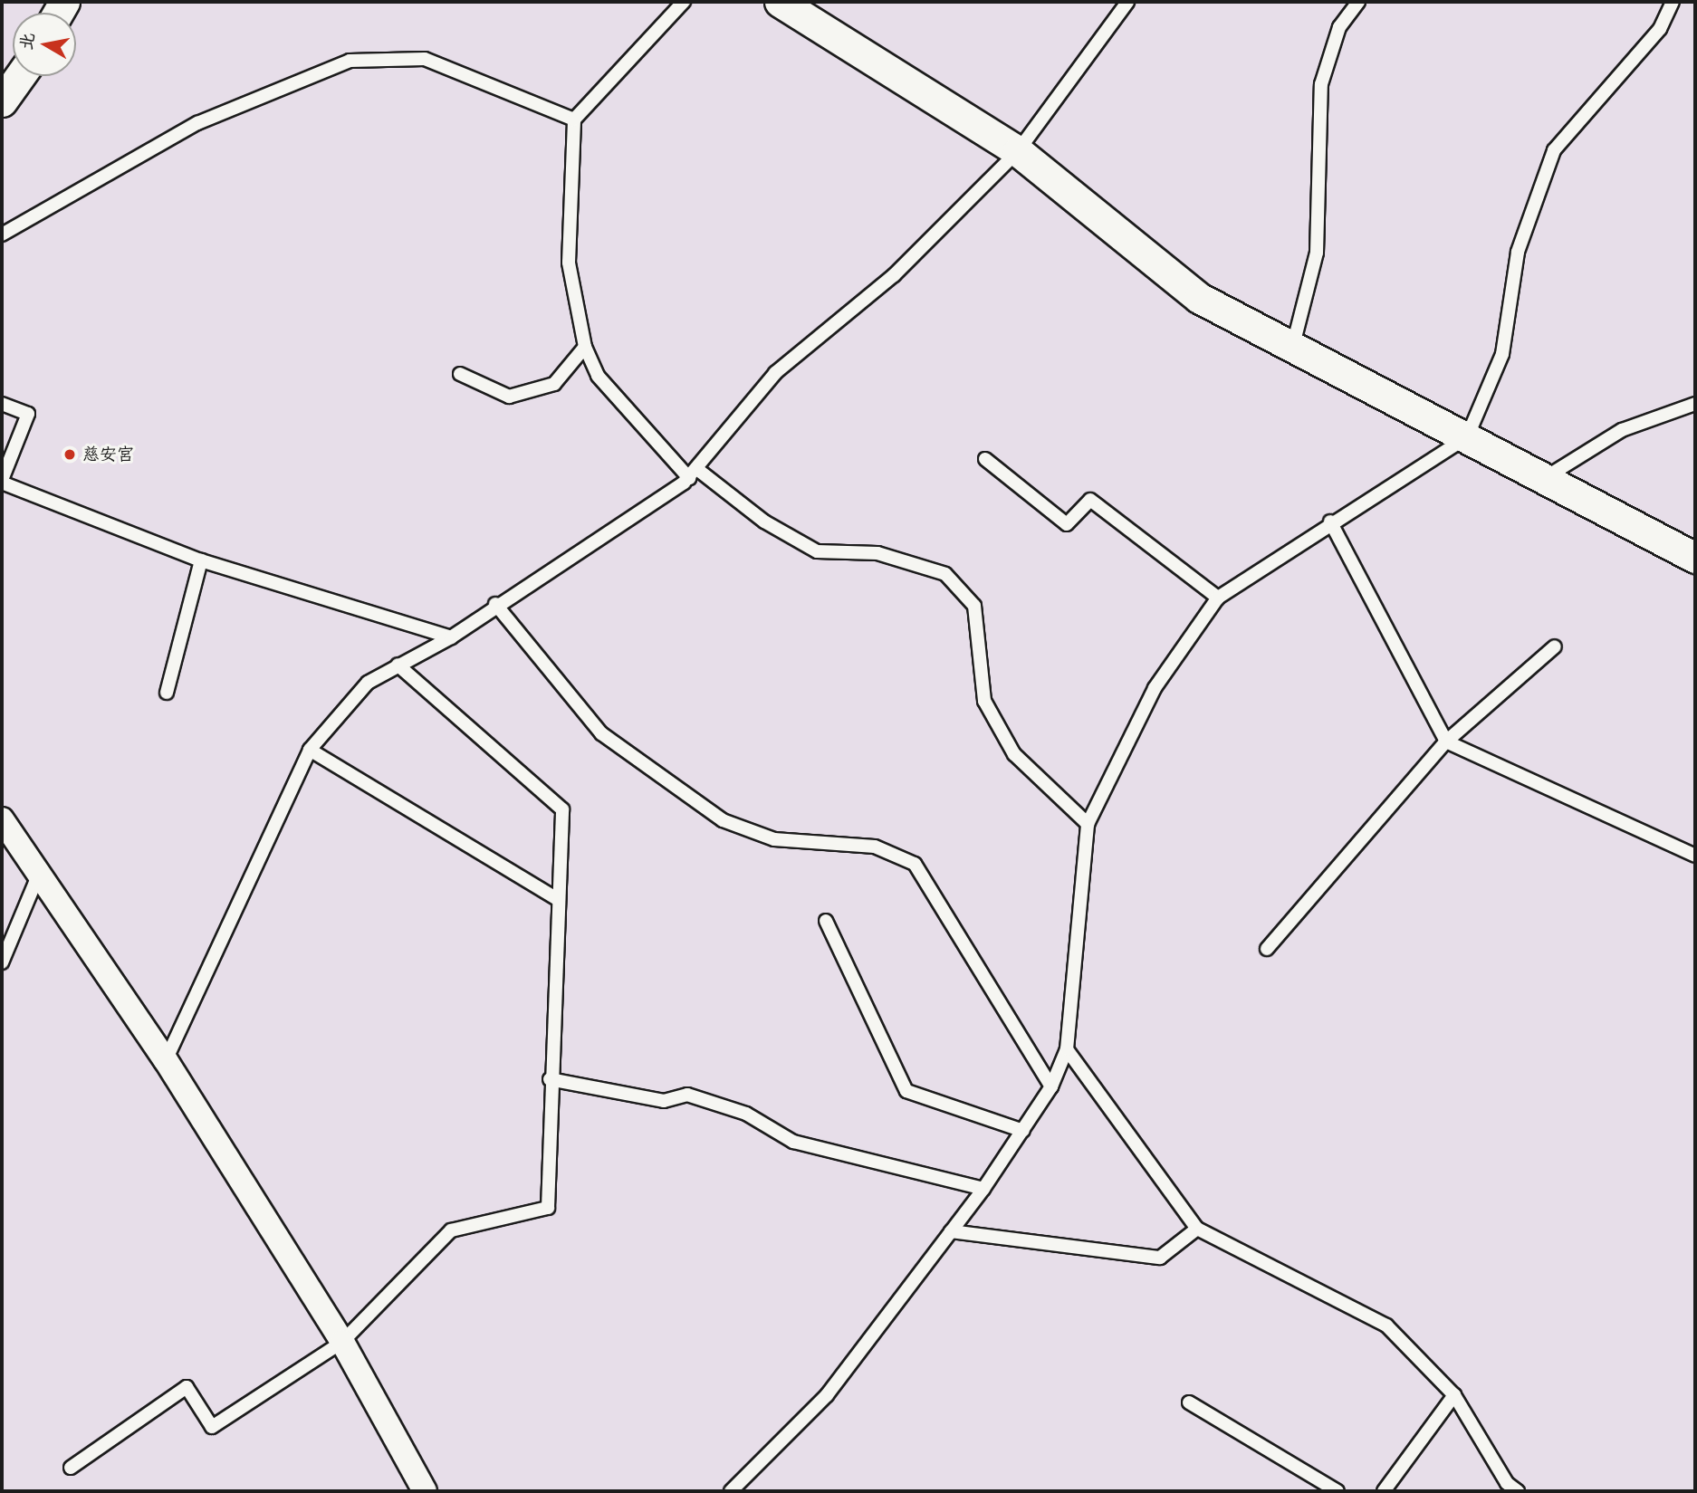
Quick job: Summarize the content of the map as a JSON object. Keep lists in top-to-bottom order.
{
  "places": ["慈安宮"],
  "north": "left"
}
